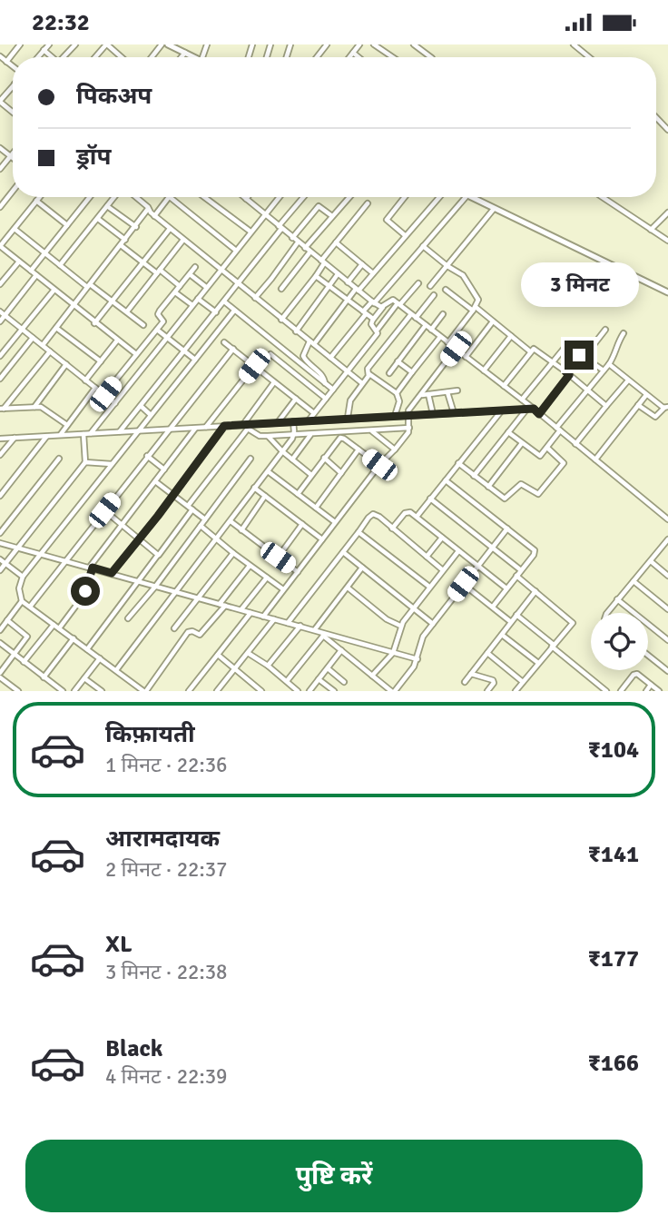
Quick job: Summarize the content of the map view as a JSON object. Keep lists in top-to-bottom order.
{
  "page": {
    "status": "22:32",
    "banner": ["पिकअप", "ड्रॉप"],
    "bubble": "3 मिनट",
    "list": [
      {
        "name": "किफ़ायती",
        "note": "1 मिनट · 22:36",
        "value": "₹104"
      },
      {
        "name": "आरामदायक",
        "note": "2 मिनट · 22:37",
        "value": "₹141"
      },
      {
        "name": "XL",
        "note": "3 मिनट · 22:38",
        "value": "₹177"
      },
      {
        "name": "Black",
        "note": "4 मिनट · 22:39",
        "value": "₹166"
      }
    ],
    "buttons": "पुष्टि करें"
  }
}
